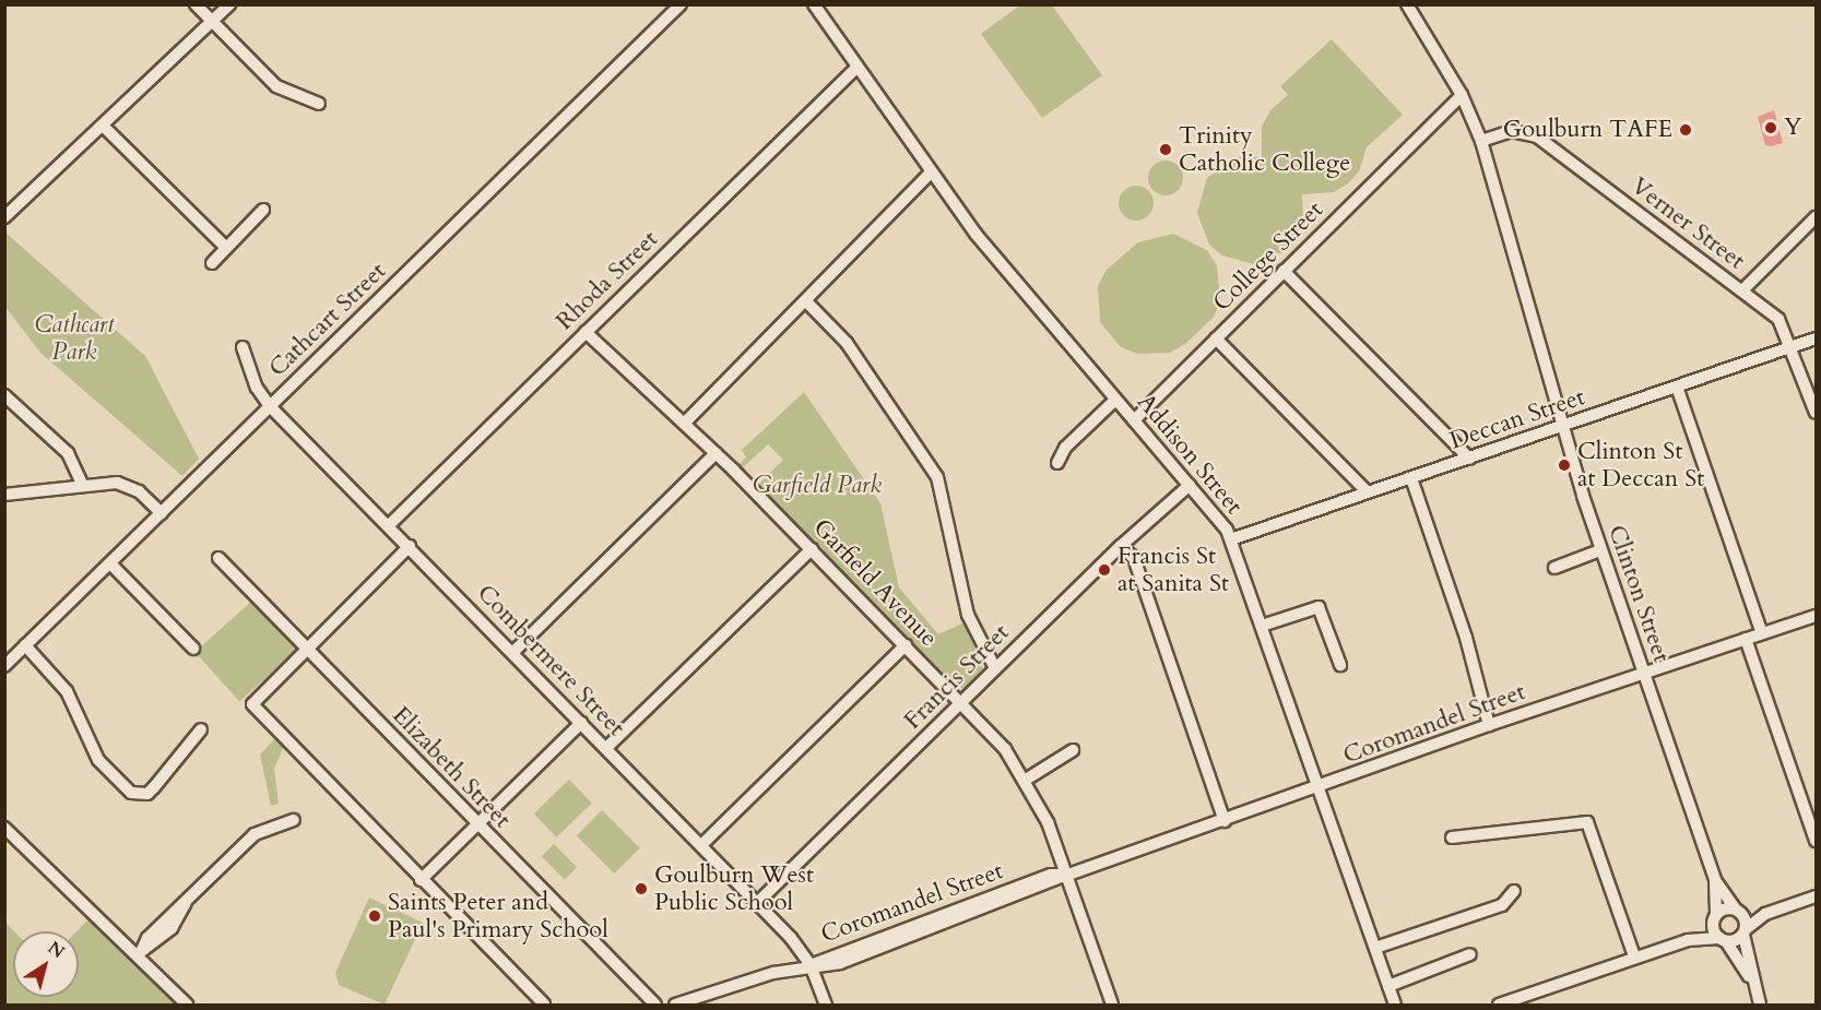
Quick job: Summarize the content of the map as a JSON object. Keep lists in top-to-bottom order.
{
  "streets": {
    "street": [
      "Verner Street",
      "College Street",
      "Rhoda Street",
      "Cathcart Street",
      "Deccan Street",
      "Addison Street",
      "Garfield Avenue",
      "Clinton Street",
      "Combermere Street",
      "Francis Street",
      "Coromandel Street",
      "Elizabeth Street"
    ]
  },
  "crossings": [
    ["Verner Street", "Deccan Street"],
    ["Verner Street", "Clinton Street"],
    ["College Street", "Addison Street"],
    ["College Street", "Clinton Street"],
    ["Rhoda Street", "Addison Street"],
    ["Rhoda Street", "Garfield Avenue"],
    ["Rhoda Street", "Combermere Street"],
    ["Cathcart Street", "Combermere Street"],
    ["Deccan Street", "Addison Street"],
    ["Deccan Street", "Clinton Street"],
    ["Addison Street", "Francis Street"],
    ["Addison Street", "Coromandel Street"],
    ["Garfield Avenue", "Francis Street"],
    ["Garfield Avenue", "Coromandel Street"],
    ["Clinton Street", "Coromandel Street"],
    ["Combermere Street", "Francis Street"],
    ["Combermere Street", "Coromandel Street"]
  ],
  "parks": ["Cathcart Park", "Garfield Park"],
  "places": [
    "Y",
    "Goulburn TAFE",
    "Trinity Catholic College",
    "Clinton St at Deccan St",
    "Francis St at Sanita St",
    "Goulburn West Public School",
    "Saints Peter and Paul's Primary School"
  ],
  "north": "top right"
}
